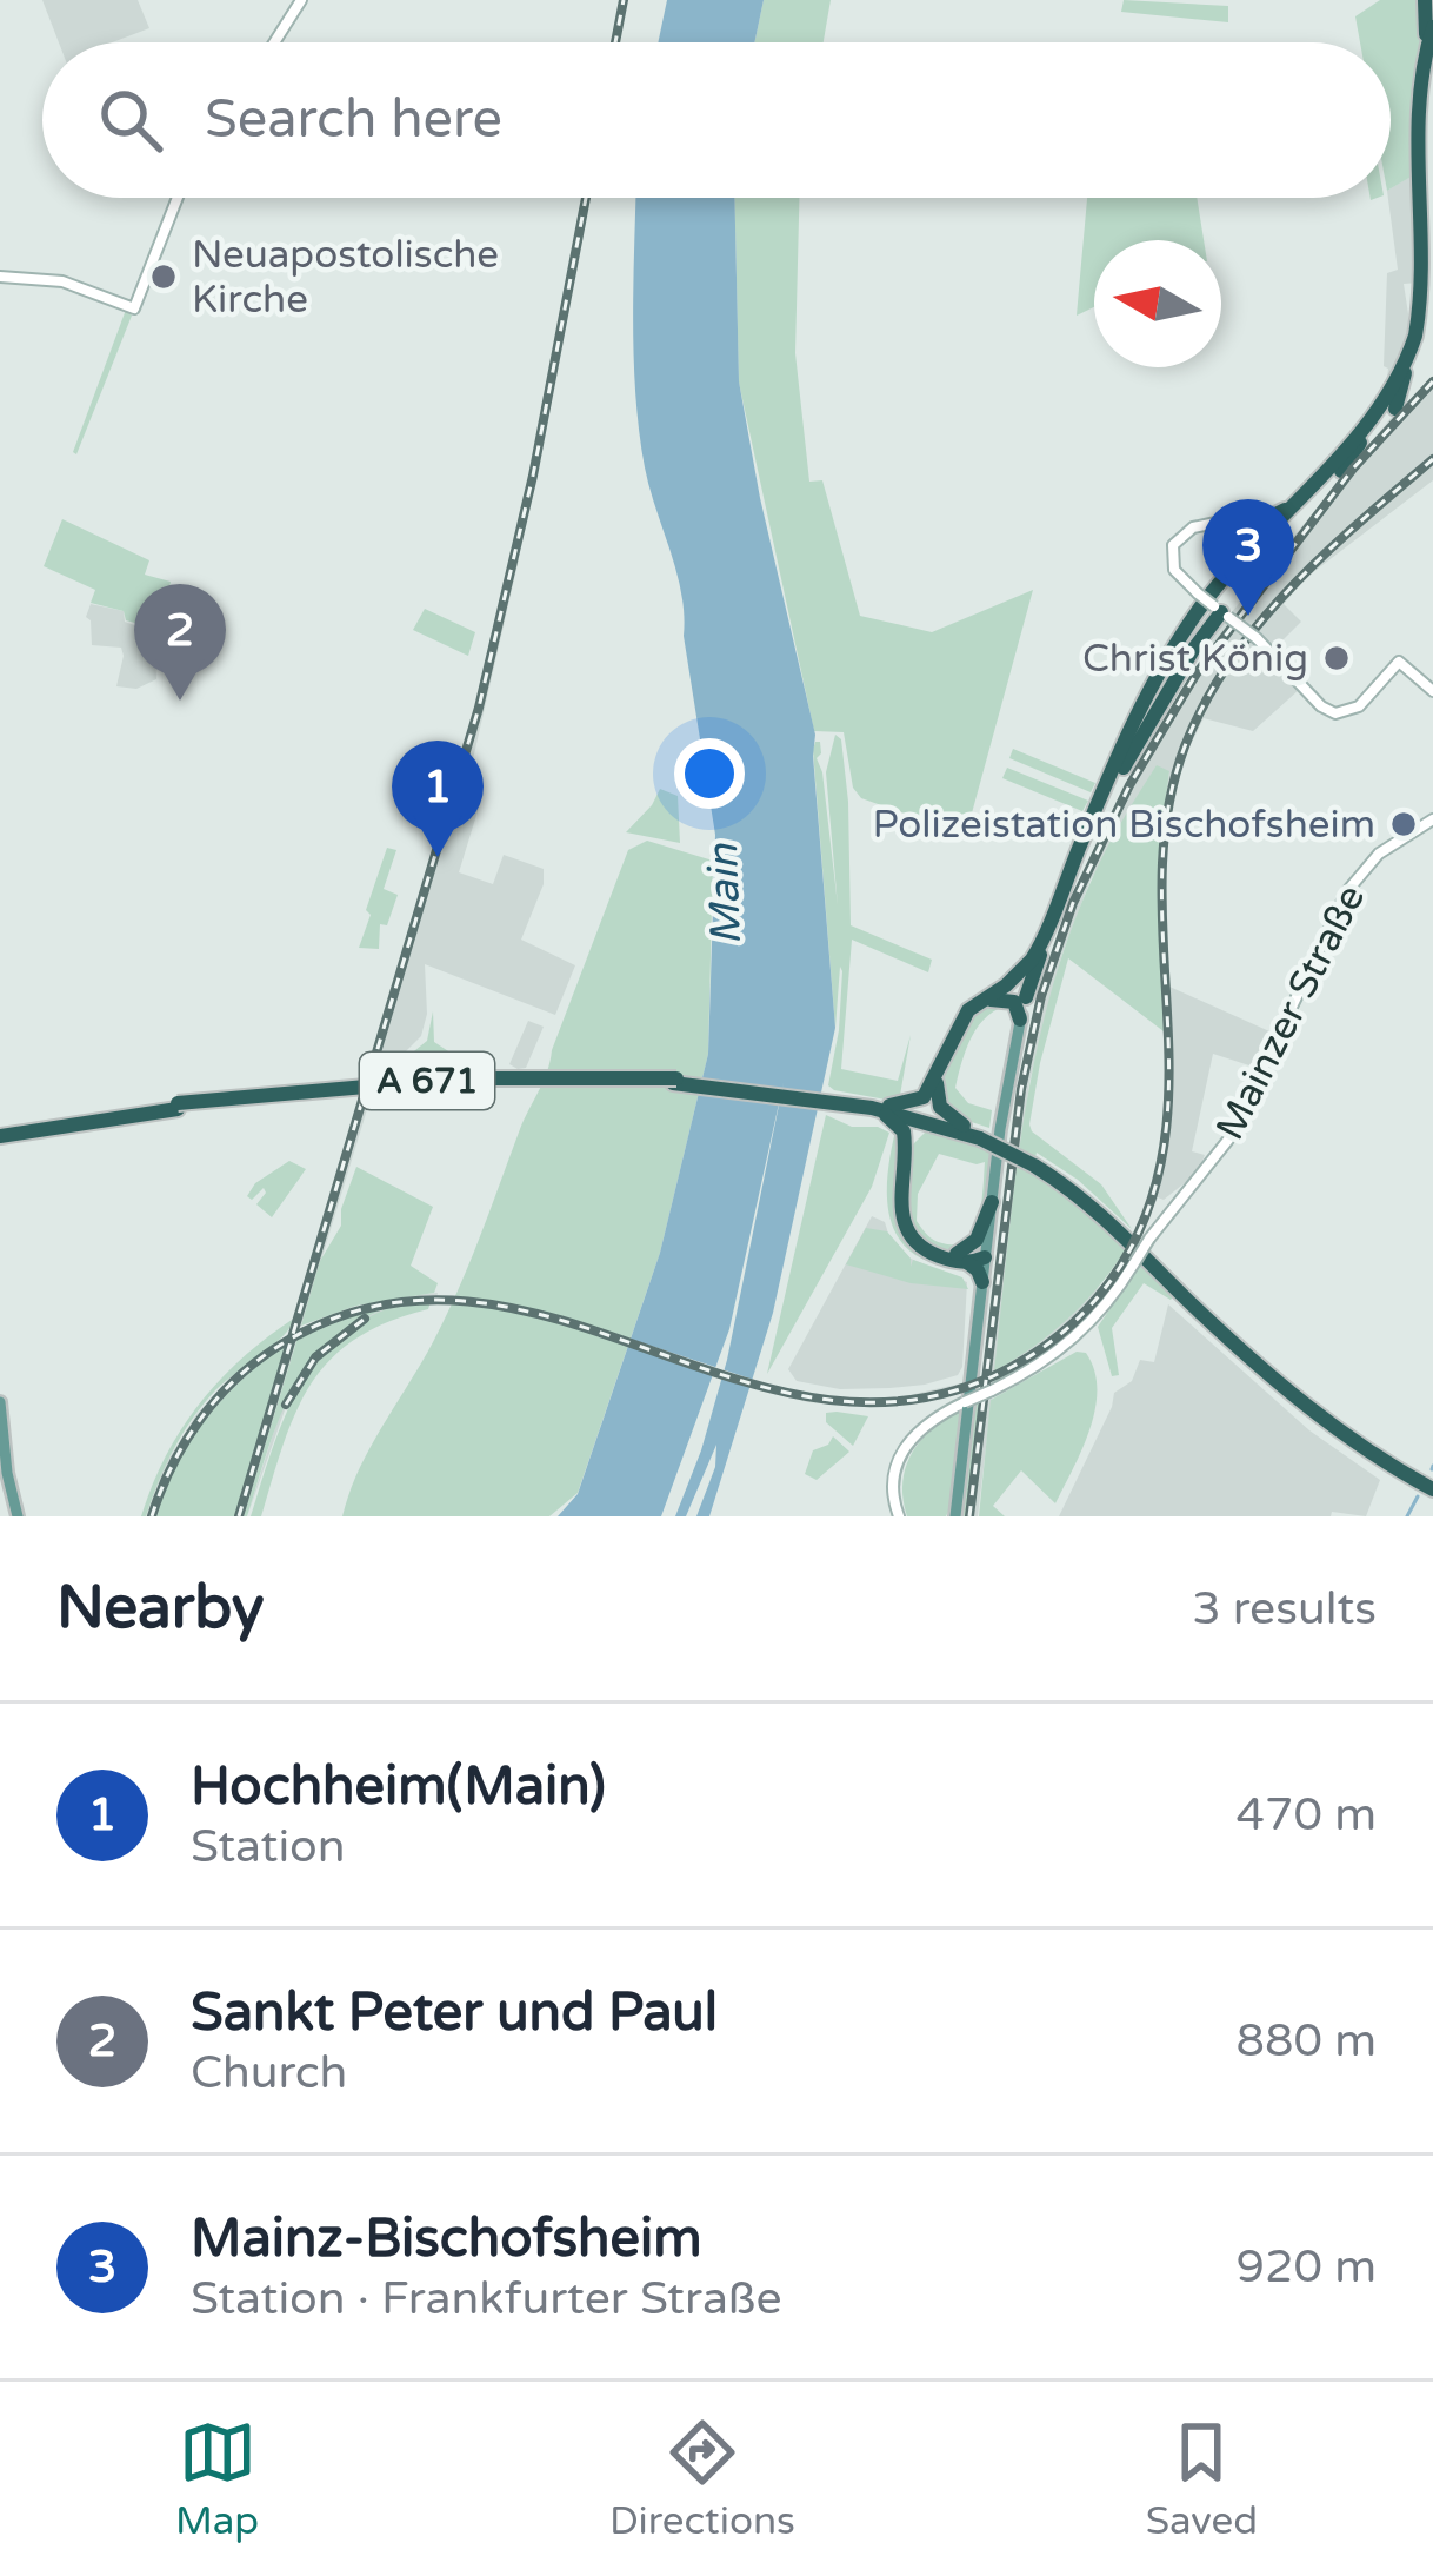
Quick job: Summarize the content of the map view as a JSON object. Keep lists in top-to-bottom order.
{
  "streets": {
    "highway": ["A 671"],
    "main road": ["Mainzer Straße"]
  },
  "water": ["Main"],
  "places": ["Neuapostolische Kirche", "Christ König", "Polizeistation Bischofsheim"],
  "north": "left",
  "page": {
    "search": "Search here",
    "pins": ["3", "2", "1"],
    "heading": ["Nearby", "3 results"],
    "list": [
      {
        "mark": "1",
        "name": "Hochheim(Main)",
        "note": "Station",
        "value": "470 m"
      },
      {
        "mark": "2",
        "name": "Sankt Peter und Paul",
        "note": "Church",
        "value": "880 m"
      },
      {
        "mark": "3",
        "name": "Mainz-Bischofsheim",
        "note": "Station · Frankfurter Straße",
        "value": "920 m"
      }
    ],
    "nav": ["Map", "Directions", "Saved"]
  }
}
